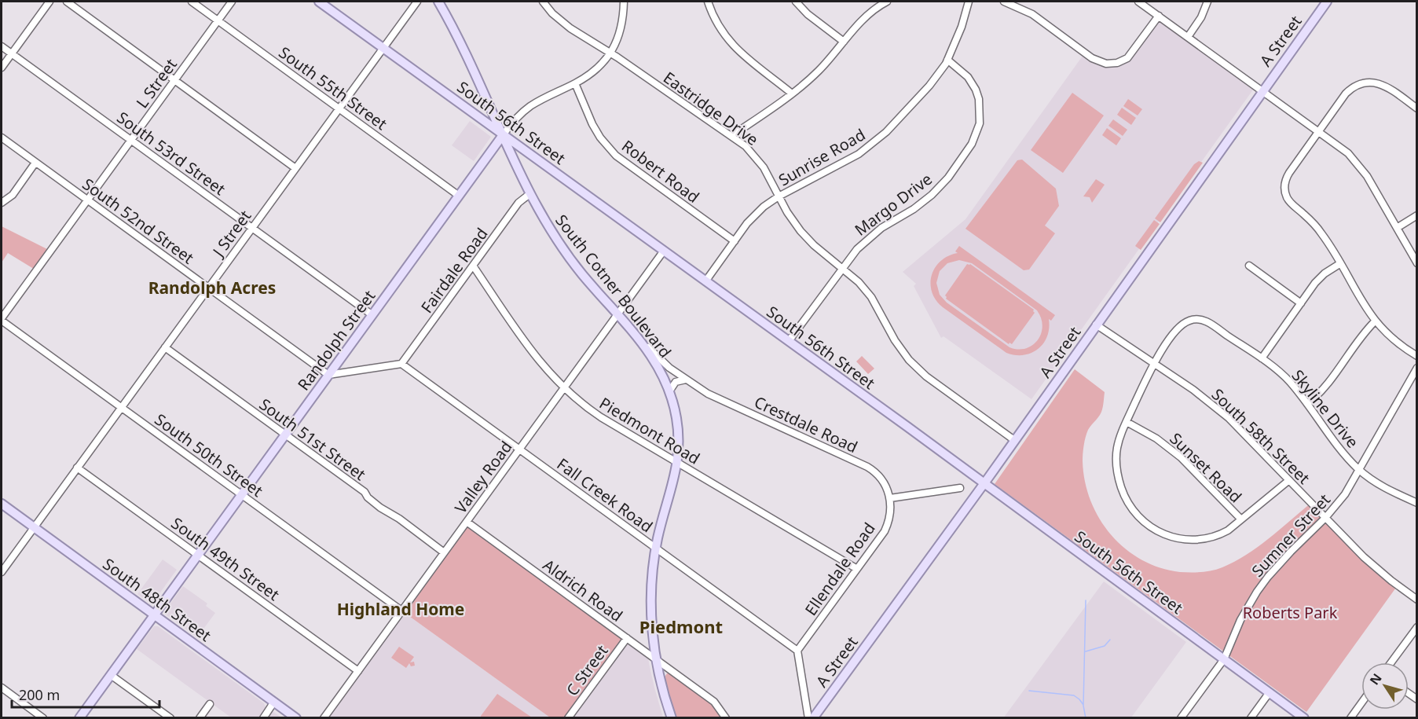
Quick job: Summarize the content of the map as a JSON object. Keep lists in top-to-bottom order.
{
  "streets": {
    "main road": [
      "A Street",
      "South 56th Street",
      "South Cotner Boulevard",
      "Randolph Street",
      "South 48th Street"
    ],
    "street": [
      "L Street",
      "South 55th Street",
      "Eastridge Drive",
      "South 53rd Street",
      "Sunrise Road",
      "Robert Road",
      "Margo Drive",
      "South 52nd Street",
      "J Street",
      "Fairdale Road",
      "Skyline Drive",
      "Crestdale Road",
      "Piedmont Road",
      "South 58th Street",
      "South 51st Street",
      "South 50th Street",
      "Sunset Road",
      "Valley Road",
      "Fall Creek Road",
      "Sumner Street",
      "South 49th Street",
      "Ellendale Road",
      "Aldrich Road",
      "C Street"
    ]
  },
  "crossings": [
    ["A Street", "Eastridge Drive"],
    ["A Street", "South 56th Street"],
    ["A Street", "South 58th Street"],
    ["L Street", "South 55th Street"],
    ["L Street", "South 53rd Street"],
    ["L Street", "South 52nd Street"],
    ["L Street", "South 50th Street"],
    ["South 55th Street", "J Street"],
    ["South 55th Street", "Randolph Street"],
    ["Eastridge Drive", "Sunrise Road"],
    ["Eastridge Drive", "Margo Drive"],
    ["Eastridge Drive", "Randolph Street"],
    ["South 56th Street", "Sunrise Road"],
    ["South 56th Street", "Margo Drive"],
    ["South 56th Street", "J Street"],
    ["South 56th Street", "South Cotner Boulevard"],
    ["South 56th Street", "Randolph Street"],
    ["South 56th Street", "Valley Road"],
    ["South 56th Street", "Sumner Street"],
    ["South 53rd Street", "J Street"],
    ["South 53rd Street", "Randolph Street"],
    ["Sunrise Road", "Robert Road"],
    ["Sunrise Road", "Margo Drive"],
    ["Robert Road", "Randolph Street"],
    ["South 52nd Street", "J Street"],
    ["South 52nd Street", "Randolph Street"],
    ["J Street", "South 51st Street"],
    ["J Street", "South 50th Street"],
    ["J Street", "South 49th Street"],
    ["J Street", "South 48th Street"],
    ["Fairdale Road", "South Cotner Boulevard"],
    ["Fairdale Road", "Piedmont Road"],
    ["Fairdale Road", "Fall Creek Road"],
    ["South Cotner Boulevard", "Randolph Street"],
    ["South Cotner Boulevard", "Crestdale Road"],
    ["South Cotner Boulevard", "Piedmont Road"],
    ["South Cotner Boulevard", "Valley Road"],
    ["South Cotner Boulevard", "Fall Creek Road"],
    ["South Cotner Boulevard", "Aldrich Road"],
    ["Randolph Street", "South 51st Street"],
    ["Randolph Street", "South 50th Street"],
    ["Randolph Street", "South 49th Street"],
    ["Randolph Street", "South 48th Street"],
    ["Skyline Drive", "South 58th Street"],
    ["Skyline Drive", "Sumner Street"],
    ["Crestdale Road", "Ellendale Road"],
    ["Piedmont Road", "Valley Road"],
    ["Piedmont Road", "Ellendale Road"],
    ["South 58th Street", "Sumner Street"],
    ["South 51st Street", "Valley Road"],
    ["South 50th Street", "Valley Road"],
    ["Valley Road", "Fall Creek Road"],
    ["Valley Road", "South 49th Street"],
    ["Valley Road", "Aldrich Road"],
    ["Fall Creek Road", "Ellendale Road"],
    ["Aldrich Road", "C Street"]
  ],
  "districts": ["Randolph Acres", "Highland Home", "Piedmont"],
  "parks": ["Roberts Park"],
  "scale_bar": "200 m",
  "north": "top left"
}
